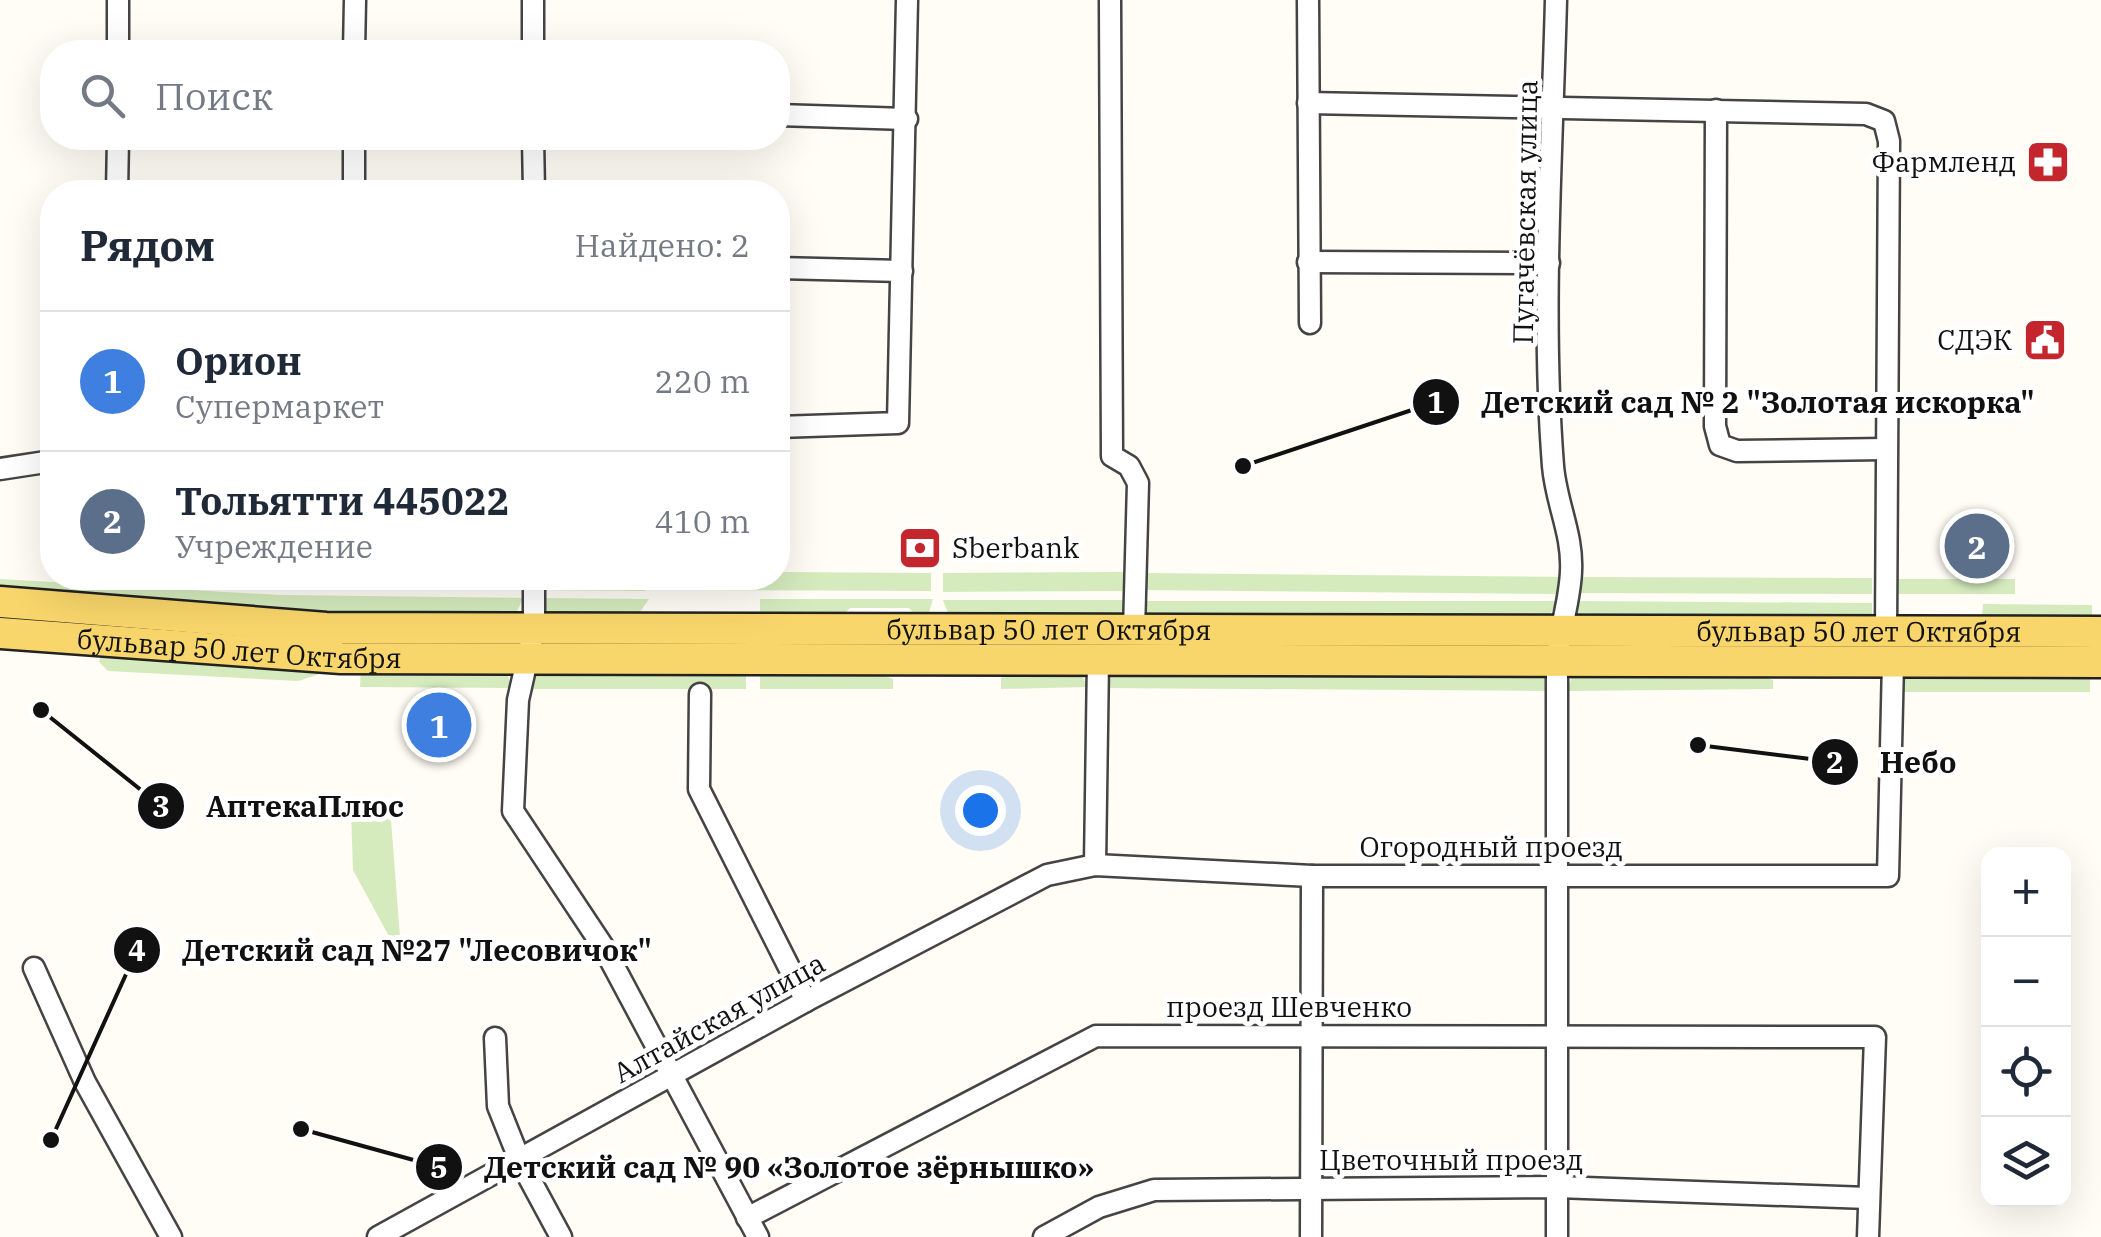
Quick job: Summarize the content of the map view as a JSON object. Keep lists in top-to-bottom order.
{
  "streets": {
    "main road": ["бульвар 50 лет Октября"],
    "street": [
      "Пугачёвская улица",
      "Огородный проезд",
      "проезд Шевченко",
      "Алтайская улица",
      "Цветочный проезд"
    ]
  },
  "crossings": [
    ["Пугачёвская улица", "бульвар 50 лет Октября"],
    ["бульвар 50 лет Октября", "Огородный проезд"],
    ["Огородный проезд", "Алтайская улица"],
    ["проезд Шевченко", "Цветочный проезд"]
  ],
  "places": {
    "pharmacy": ["Фармленд"],
    "public building": ["СДЭК"],
    "other": [
      "Детский сад № 2 \"Золотая искорка\"",
      "АптекаПлюс",
      "Небо",
      "Детский сад № 90 «Золотое зёрнышко»",
      "Детский сад №27 \"Лесовичок\""
    ],
    "bank": ["Sberbank"]
  },
  "page": {
    "search": "Поиск",
    "heading": ["Рядом", "Найдено: 2"],
    "list": [
      {
        "mark": "1",
        "name": "Орион",
        "note": "Супермаркет",
        "value": "220 m"
      },
      {
        "mark": "2",
        "name": "Тольятти 445022",
        "note": "Учреждение",
        "value": "410 m"
      }
    ],
    "pins": ["2", "1"],
    "map_buttons": ["+", "−"]
  }
}
